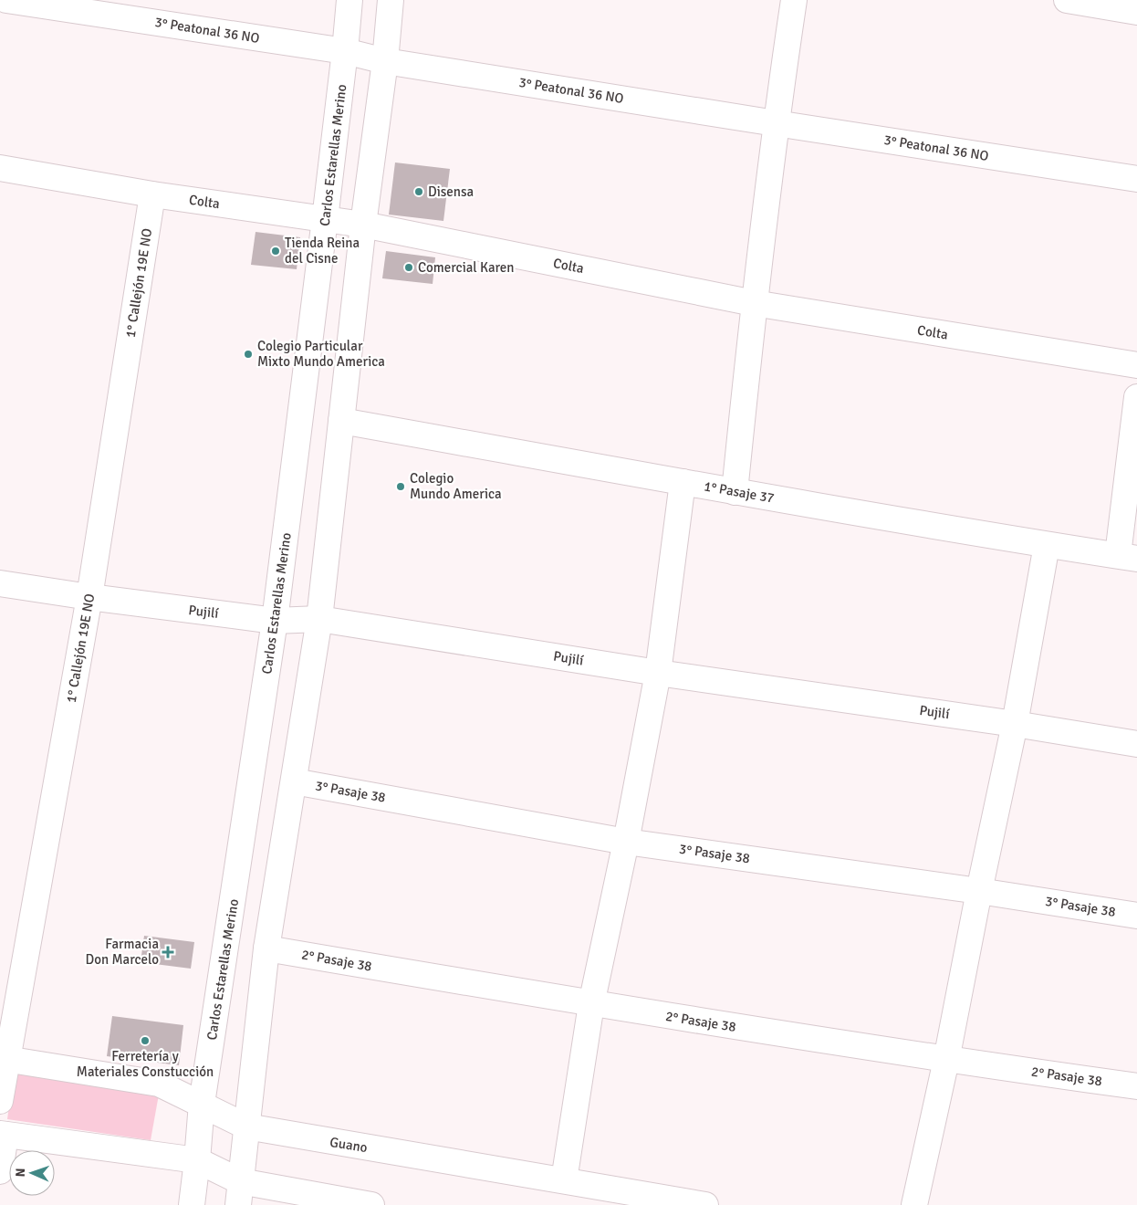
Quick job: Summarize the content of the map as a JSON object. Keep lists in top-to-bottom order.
{
  "streets": {
    "street": [
      "3° Peatonal 36 NO",
      "Carlos Estarellas Merino",
      "Colta",
      "1° Callejón 19E NO",
      "1° Pasaje 37",
      "Pujilí",
      "3° Pasaje 38",
      "2° Pasaje 38",
      "Guano"
    ]
  },
  "crossings": [
    ["3° Peatonal 36 NO", "Carlos Estarellas Merino"],
    ["Carlos Estarellas Merino", "Colta"],
    ["Carlos Estarellas Merino", "Pujilí"],
    ["Carlos Estarellas Merino", "Guano"],
    ["Colta", "1° Callejón 19E NO"],
    ["1° Callejón 19E NO", "Pujilí"],
    ["1° Callejón 19E NO", "Guano"]
  ],
  "places": {
    "other": [
      "Disensa",
      "Tienda Reina del Cisne",
      "Comercial Karen",
      "Colegio Particular Mixto Mundo America",
      "Colegio Mundo America",
      "Ferretería y Materiales Constucción"
    ],
    "health": ["Farmacia Don Marcelo"]
  },
  "north": "left"
}
